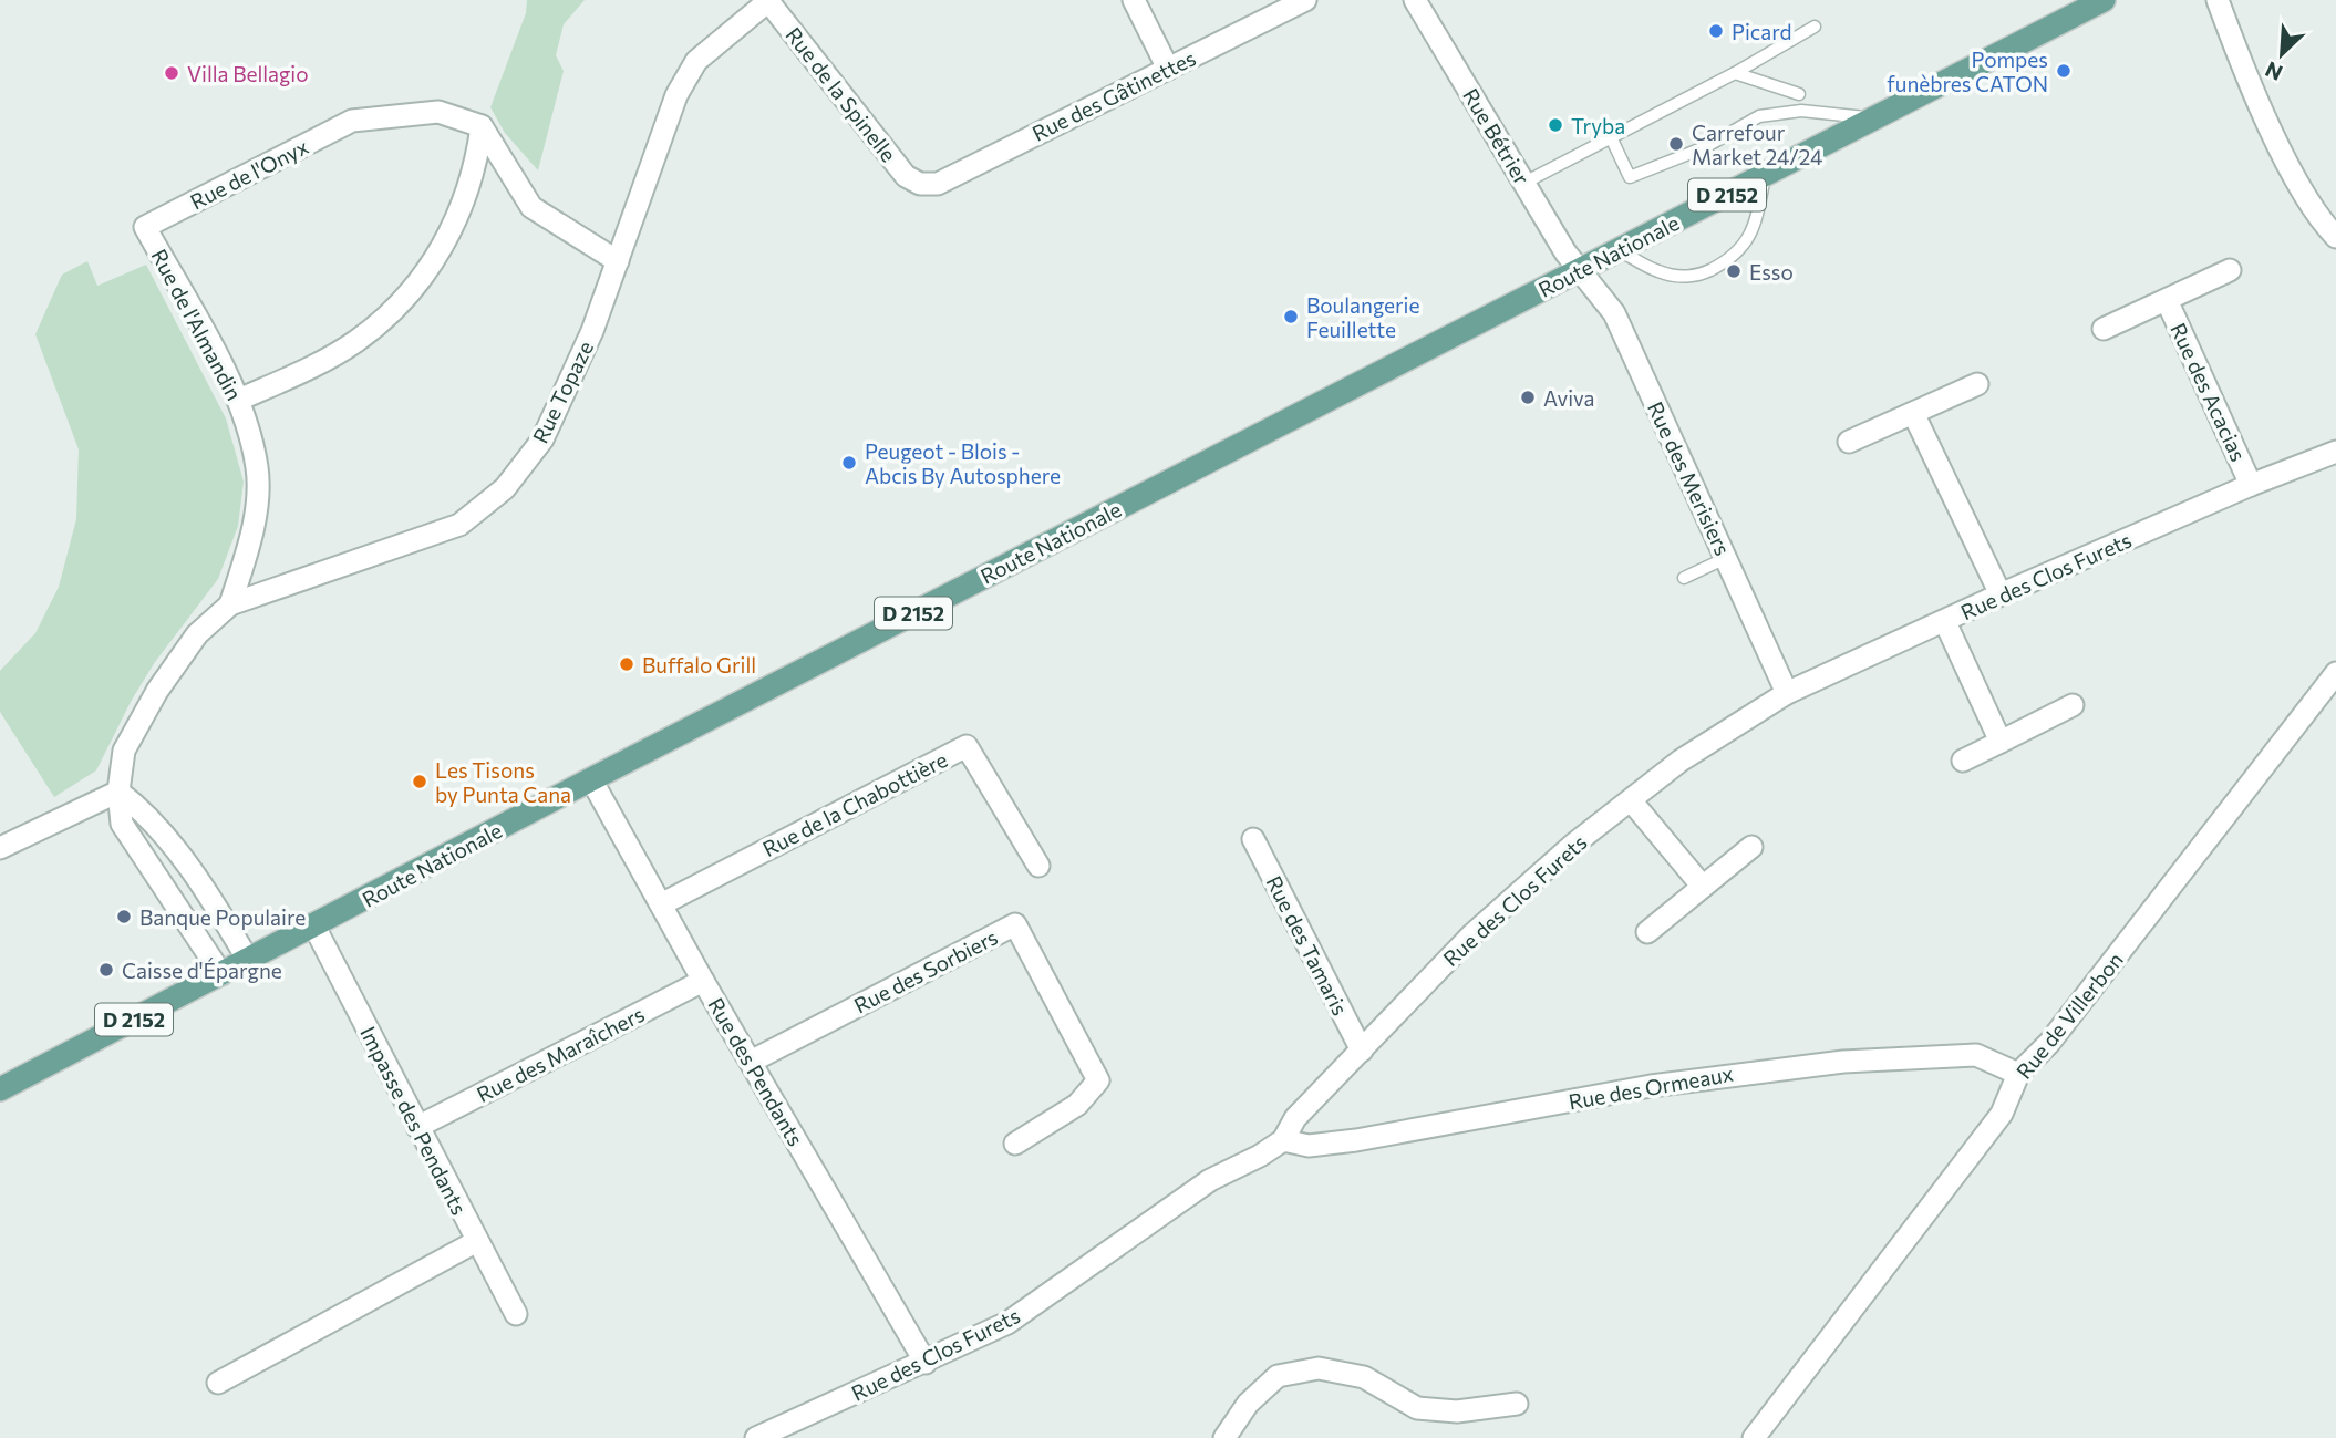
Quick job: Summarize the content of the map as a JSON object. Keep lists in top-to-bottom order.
{
  "streets": {
    "main road": ["D 2152", "Route Nationale"],
    "street": [
      "Rue de la Spinelle",
      "Rue des Gâtinettes",
      "Rue Bétrier",
      "Rue de l'Onyx",
      "Rue de l'Almandin",
      "Rue Topaze",
      "Rue des Acacias",
      "Rue des Merisiers",
      "Rue des Clos Furets",
      "Rue de la Chabottière",
      "Rue des Tamaris",
      "Rue des Sorbiers",
      "Rue de Villerbon",
      "Rue des Maraîchers",
      "Rue des Pendants",
      "Rue des Ormeaux",
      "Impasse des Pendants"
    ]
  },
  "crossings": [
    ["Rue de la Spinelle", "Rue des Gâtinettes"],
    ["Rue de la Spinelle", "Rue Topaze"],
    ["Rue Bétrier", "Route Nationale"],
    ["Rue Bétrier", "Rue des Merisiers"],
    ["Rue de l'Onyx", "Rue de l'Almandin"],
    ["Route Nationale", "Rue Topaze"],
    ["Route Nationale", "Rue des Merisiers"],
    ["Route Nationale", "Rue des Pendants"],
    ["Route Nationale", "Impasse des Pendants"],
    ["Rue de l'Almandin", "Rue Topaze"],
    ["Rue des Acacias", "Rue des Clos Furets"],
    ["Rue des Merisiers", "Rue des Clos Furets"],
    ["Rue des Clos Furets", "Rue des Tamaris"],
    ["Rue des Clos Furets", "Rue des Pendants"],
    ["Rue des Clos Furets", "Rue des Ormeaux"],
    ["Rue de la Chabottière", "Rue des Pendants"],
    ["Rue des Sorbiers", "Rue des Pendants"],
    ["Rue de Villerbon", "Rue des Ormeaux"],
    ["Rue des Maraîchers", "Rue des Pendants"],
    ["Rue des Maraîchers", "Impasse des Pendants"]
  ],
  "places": [
    "Picard",
    "Pompes funèbres CATON",
    "Villa Bellagio",
    "Tryba",
    "Carrefour Market 24/24",
    "Esso",
    "Boulangerie Feuillette",
    "Aviva",
    "Peugeot - Blois - Abcis By Autosphere",
    "Buffalo Grill",
    "Les Tisons by Punta Cana",
    "Banque Populaire",
    "Caisse d'Épargne"
  ],
  "north": "bottom left"
}
